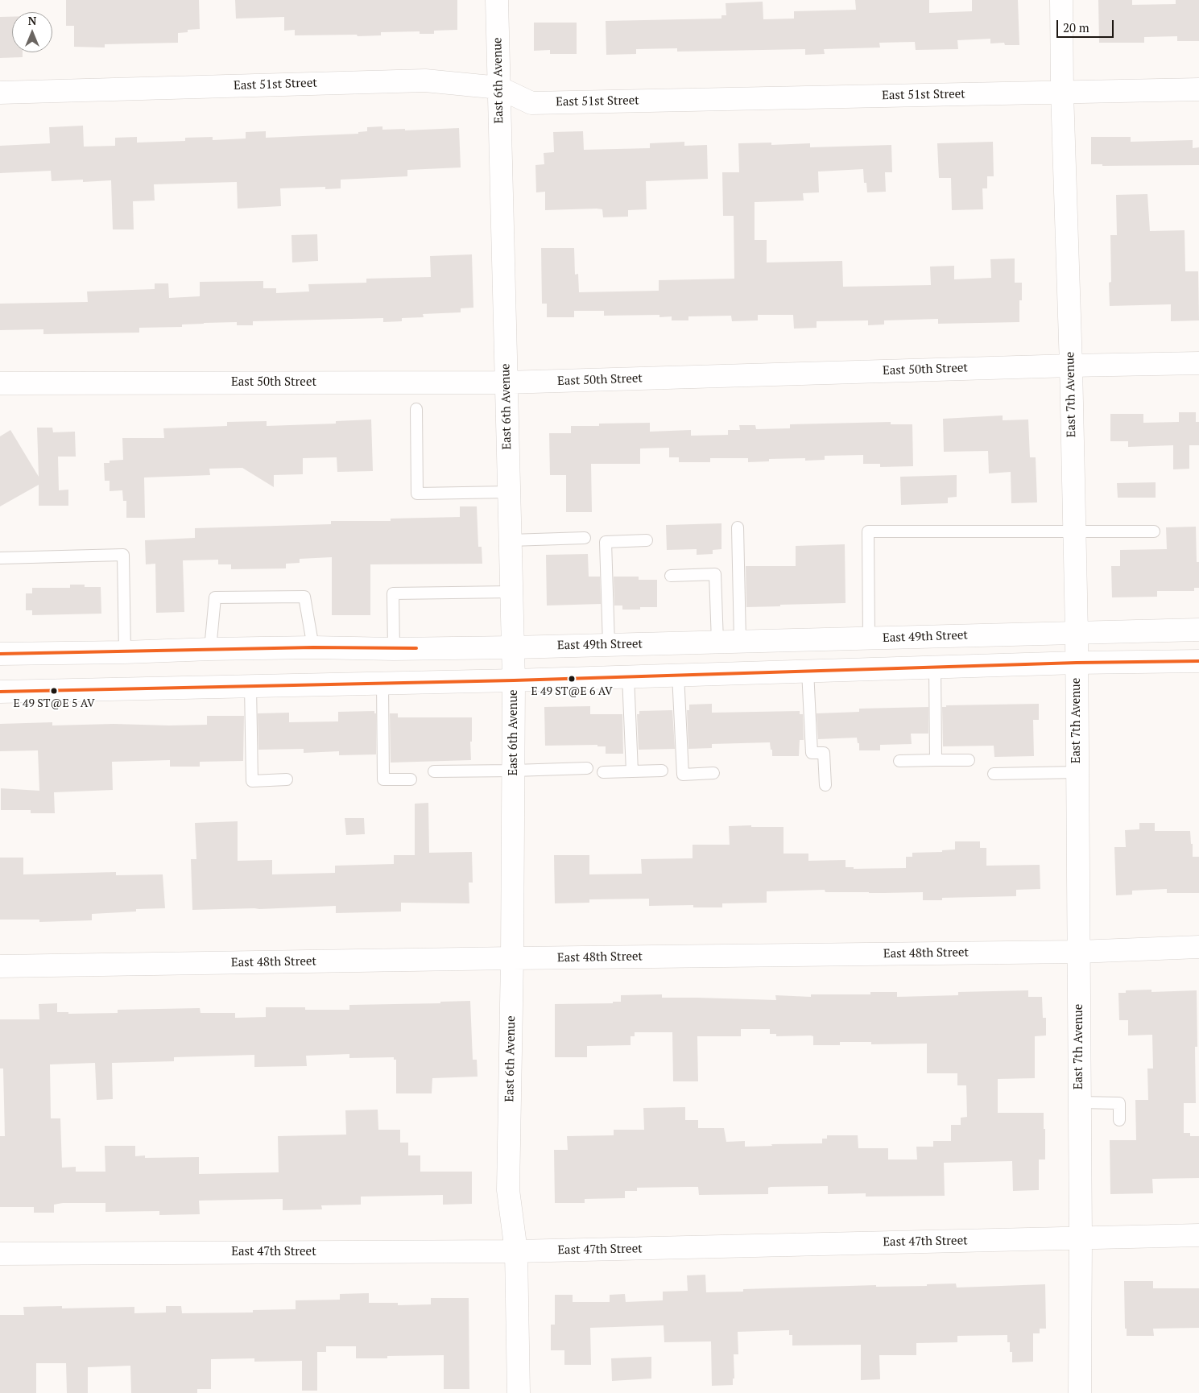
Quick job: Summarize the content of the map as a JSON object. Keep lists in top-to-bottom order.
{
  "streets": {
    "street": [
      "East 6th Avenue",
      "East 51st Street",
      "East 50th Street",
      "East 7th Avenue",
      "East 49th Street",
      "East 48th Street",
      "East 47th Street"
    ]
  },
  "crossings": [
    ["East 6th Avenue", "East 51st Street"],
    ["East 6th Avenue", "East 50th Street"],
    ["East 6th Avenue", "East 49th Street"],
    ["East 6th Avenue", "East 48th Street"],
    ["East 6th Avenue", "East 47th Street"],
    ["East 51st Street", "East 7th Avenue"],
    ["East 50th Street", "East 7th Avenue"],
    ["East 7th Avenue", "East 49th Street"],
    ["East 7th Avenue", "East 48th Street"],
    ["East 7th Avenue", "East 47th Street"]
  ],
  "places": ["E 49 ST@E 6 AV", "E 49 ST@E 5 AV"],
  "scale_bar": "20 m",
  "north": "top"
}
